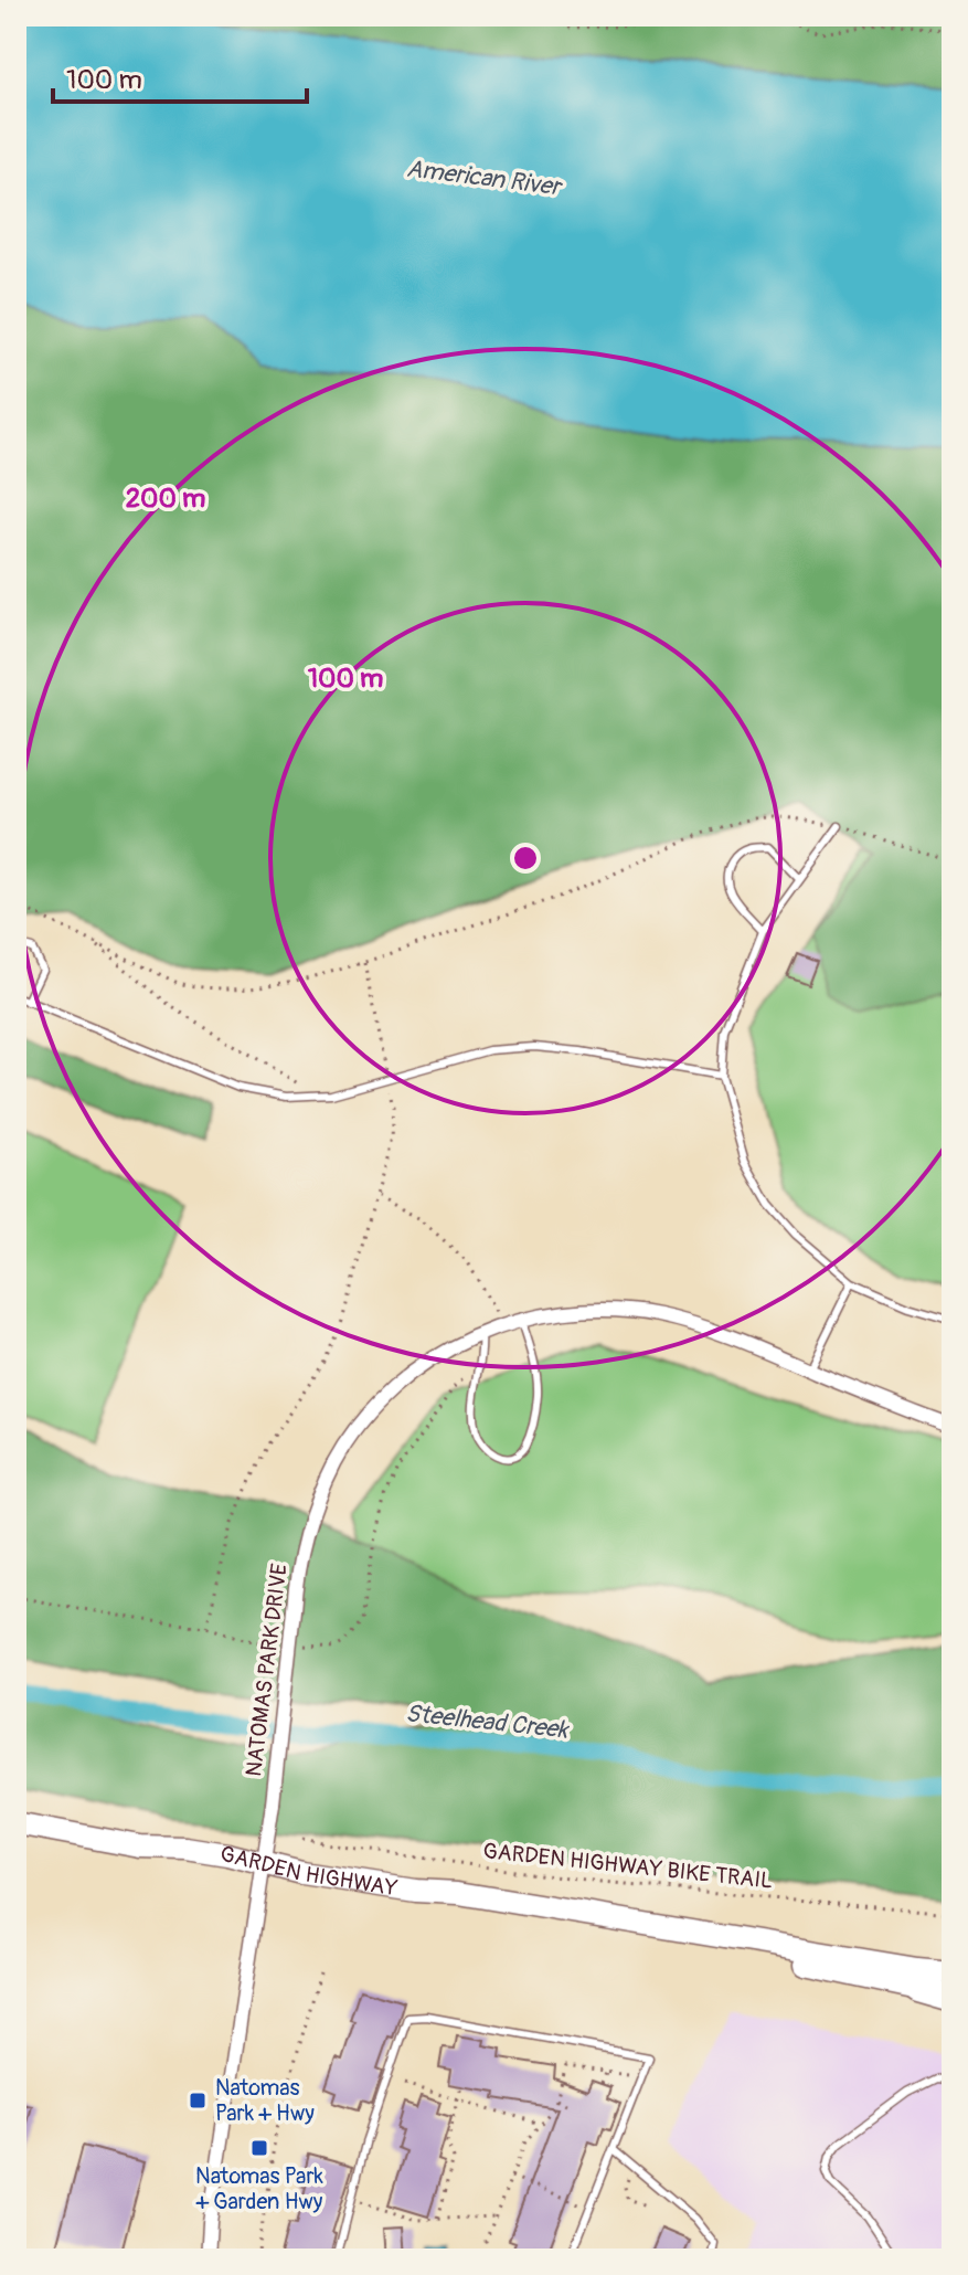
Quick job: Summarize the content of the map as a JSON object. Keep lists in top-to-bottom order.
{
  "streets": {
    "main road": ["GARDEN HIGHWAY"],
    "street": ["NATOMAS PARK DRIVE"],
    "path": ["GARDEN HIGHWAY BIKE TRAIL"]
  },
  "crossings": [
    ["NATOMAS PARK DRIVE", "GARDEN HIGHWAY"]
  ],
  "water": ["American River", "Steelhead Creek"],
  "places": {
    "transit": ["Natomas Park + Hwy", "Natomas Park + Garden Hwy"]
  },
  "scale_bar": "100 m",
  "rings": ["200 m", "100 m"]
}
